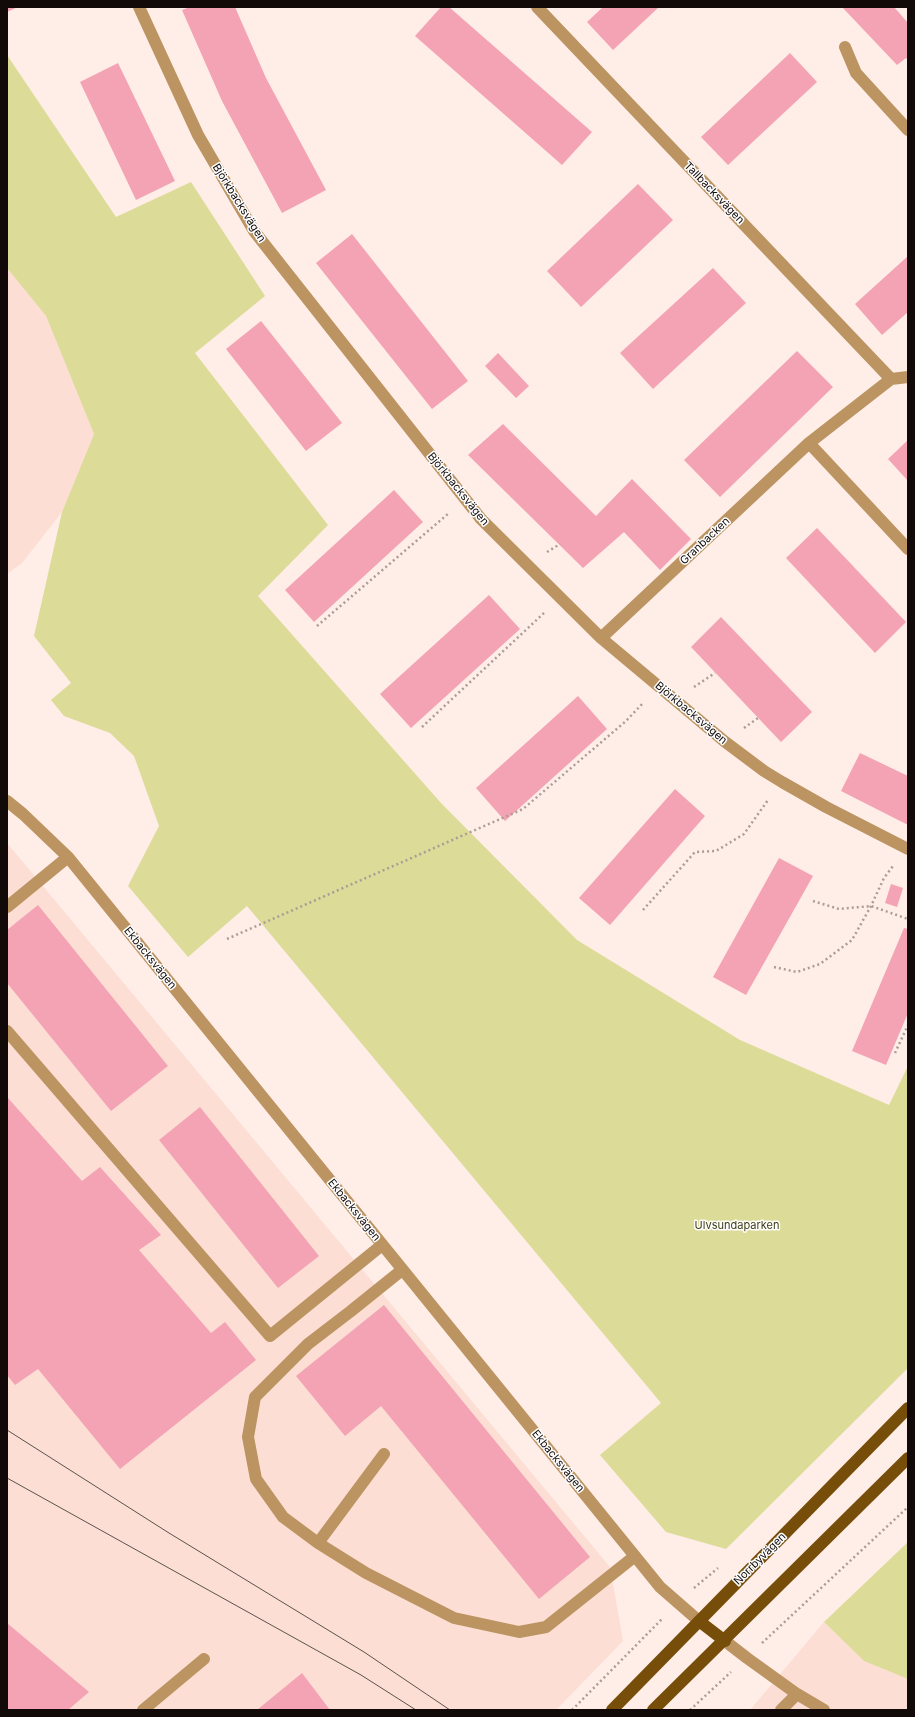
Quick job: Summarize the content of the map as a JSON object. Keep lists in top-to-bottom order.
{
  "streets": {
    "main road": ["Norrbyvägen"],
    "street": [
      "Tallbacksvägen",
      "Björkbacksvägen",
      "Granbacken",
      "Ekbacksvägen"
    ]
  },
  "crossings": [
    ["Tallbacksvägen", "Granbacken"],
    ["Björkbacksvägen", "Granbacken"],
    ["Ekbacksvägen", "Norrbyvägen"]
  ],
  "parks": ["Ulvsundaparken"]
}
